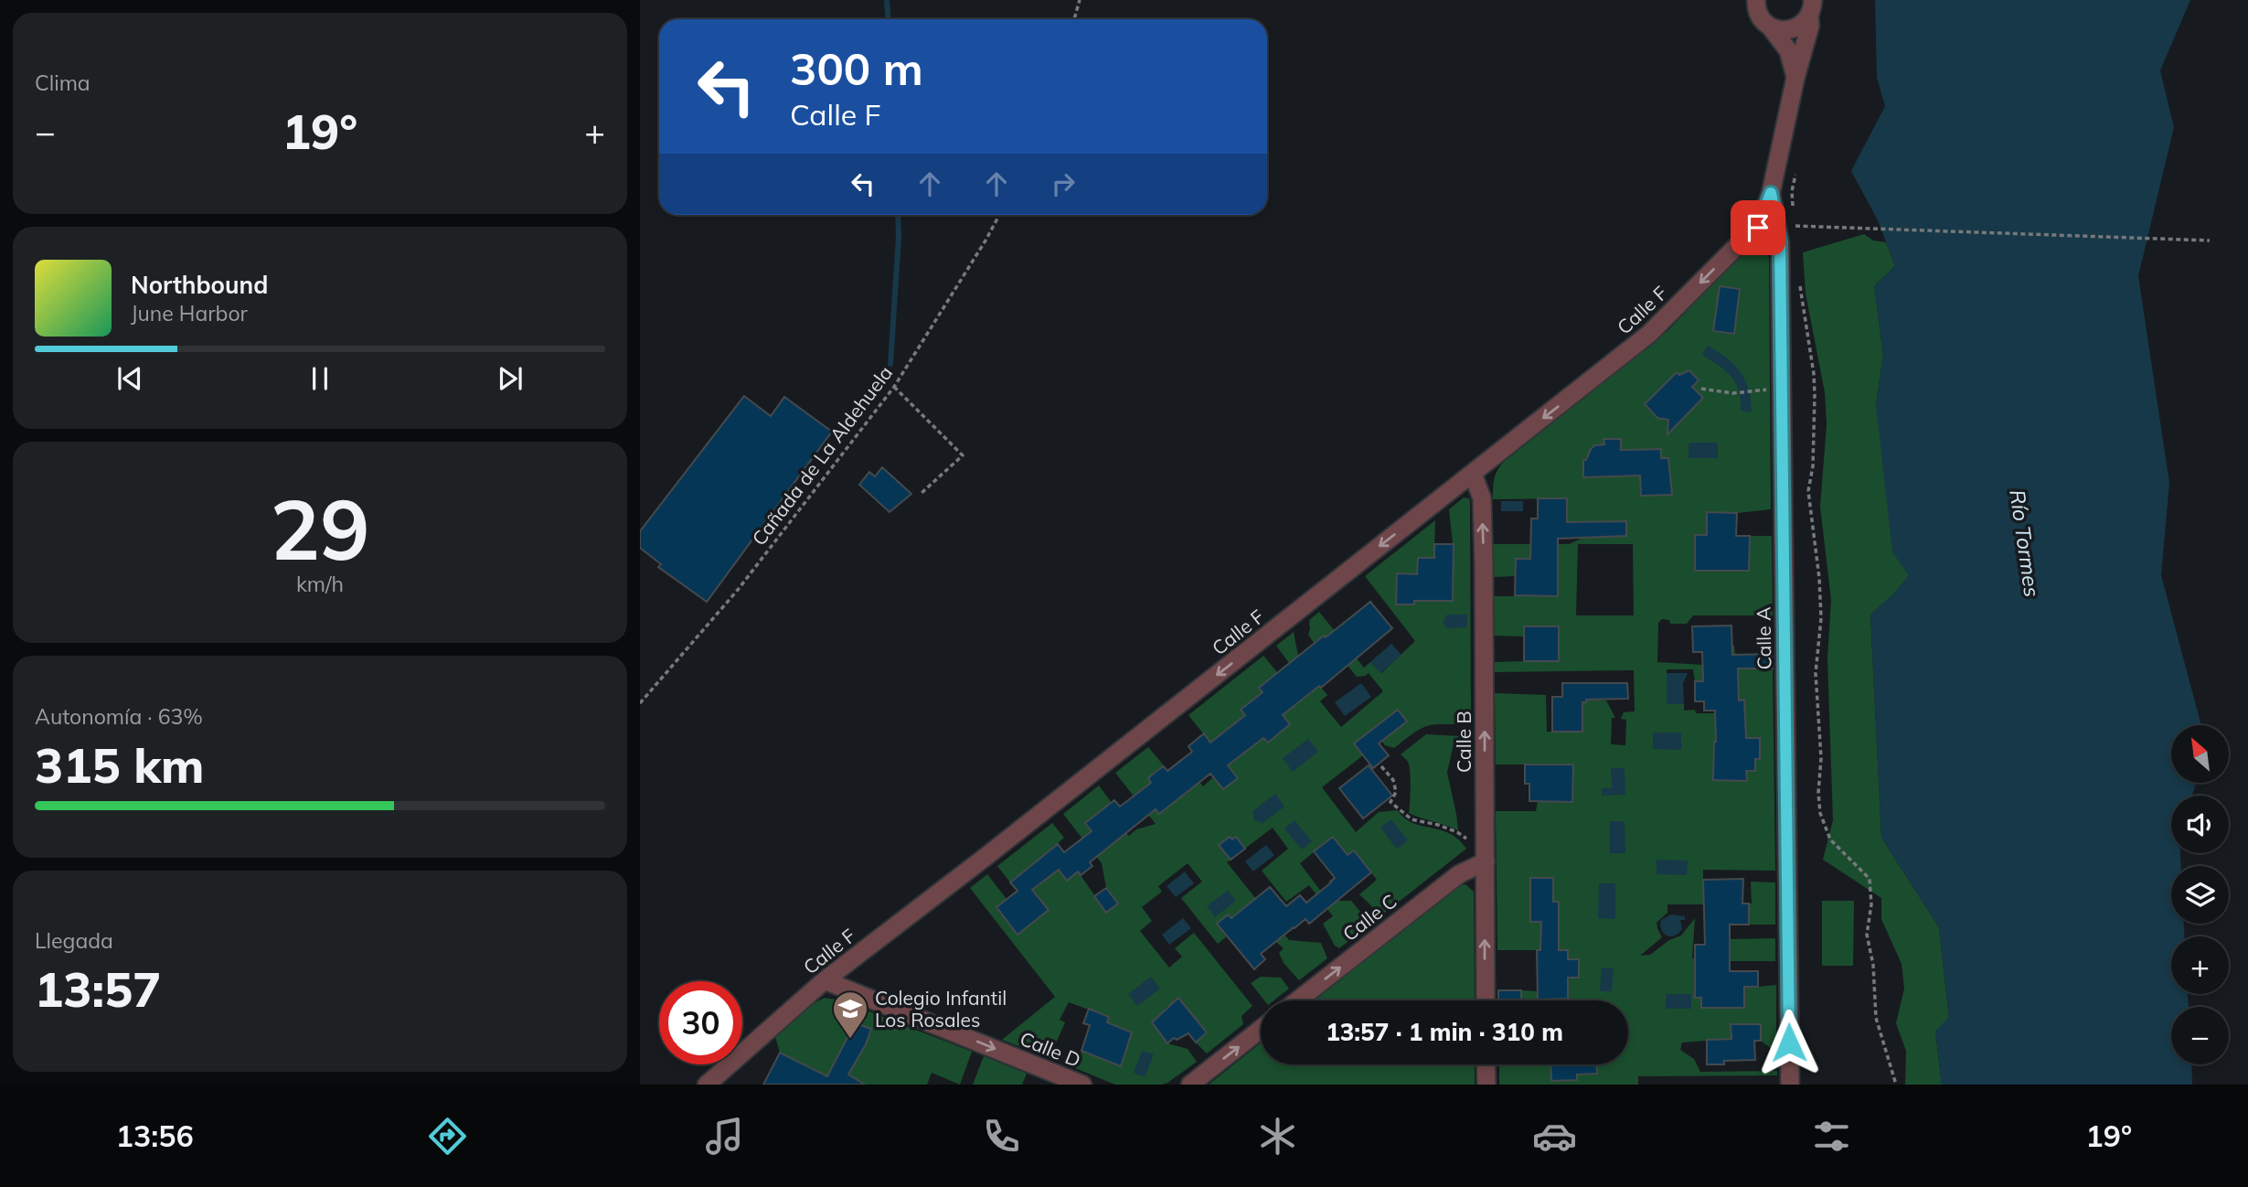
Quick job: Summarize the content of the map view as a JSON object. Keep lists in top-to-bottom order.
{
  "streets": {
    "street": [
      "Calle F",
      "Calle A",
      "Calle B",
      "Calle C",
      "Calle D"
    ],
    "path": ["Cañada de La Aldehuela"]
  },
  "crossings": [
    ["Calle F", "Calle A"],
    ["Calle F", "Calle B"],
    ["Calle F", "Calle D"],
    ["Calle B", "Calle C"]
  ],
  "one_way": [
    "Calle F",
    "Calle B",
    "Calle C",
    "Calle D"
  ],
  "water": ["Río Tormes"],
  "places": {
    "school or university": ["Colegio Infantil Los Rosales"]
  },
  "north": "top left",
  "page": {
    "tile": [
      "Clima",
      ["29", "km/h"],
      ["Autonomía · 63%", "315 km"],
      ["Llegada", "13:57"]
    ],
    "turn": ["300 m", "Calle F"],
    "heat": ["−", "19°", "+"],
    "song": ["Northbound", "June Harbor"],
    "map_buttons": ["+", "−"],
    "limit": "30",
    "trip": "13:57 · 1 min · 310 m",
    "tabs": ["13:56", "19°"]
  }
}
